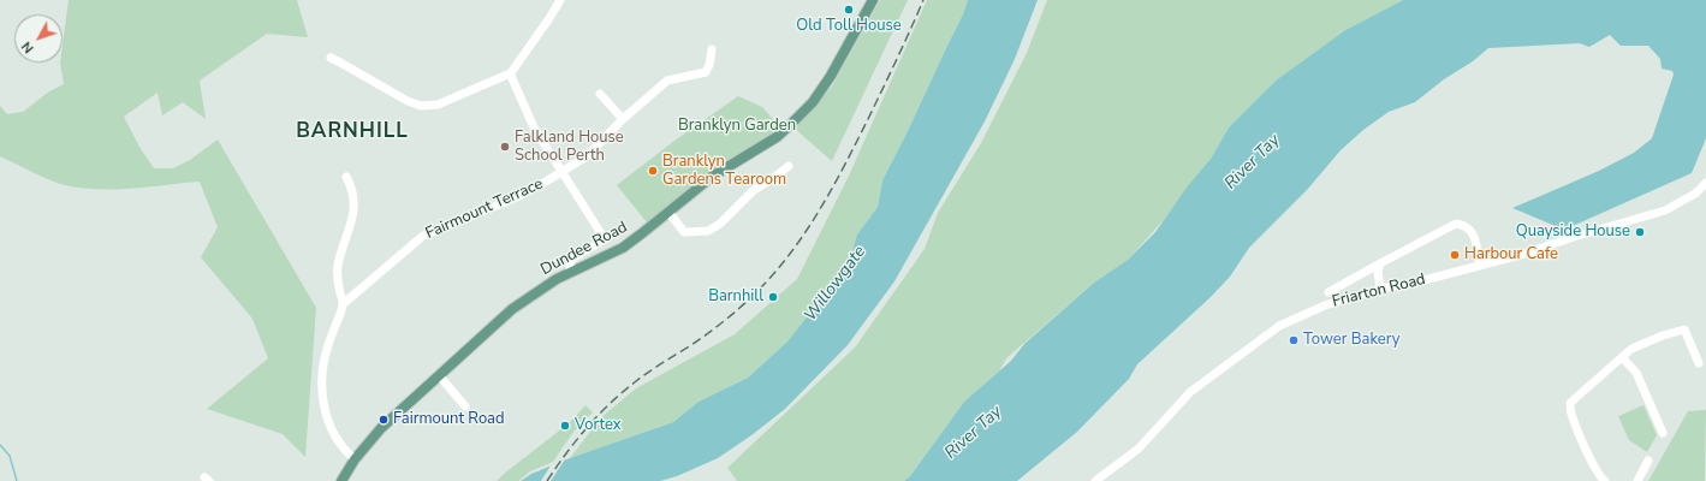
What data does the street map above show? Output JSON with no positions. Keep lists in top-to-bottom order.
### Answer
{
  "streets": {
    "main road": ["Dundee Road"],
    "street": ["Fairmount Terrace", "Friarton Road"]
  },
  "districts": ["BARNHILL"],
  "water": ["River Tay", "Willowgate"],
  "parks": ["Branklyn Garden"],
  "places": [
    "Old Toll House",
    "Falkland House School Perth",
    "Branklyn Gardens Tearoom",
    "Quayside House",
    "Harbour Cafe",
    "Barnhill",
    "Tower Bakery",
    "Fairmount Road",
    "Vortex"
  ],
  "north": "bottom left"
}
